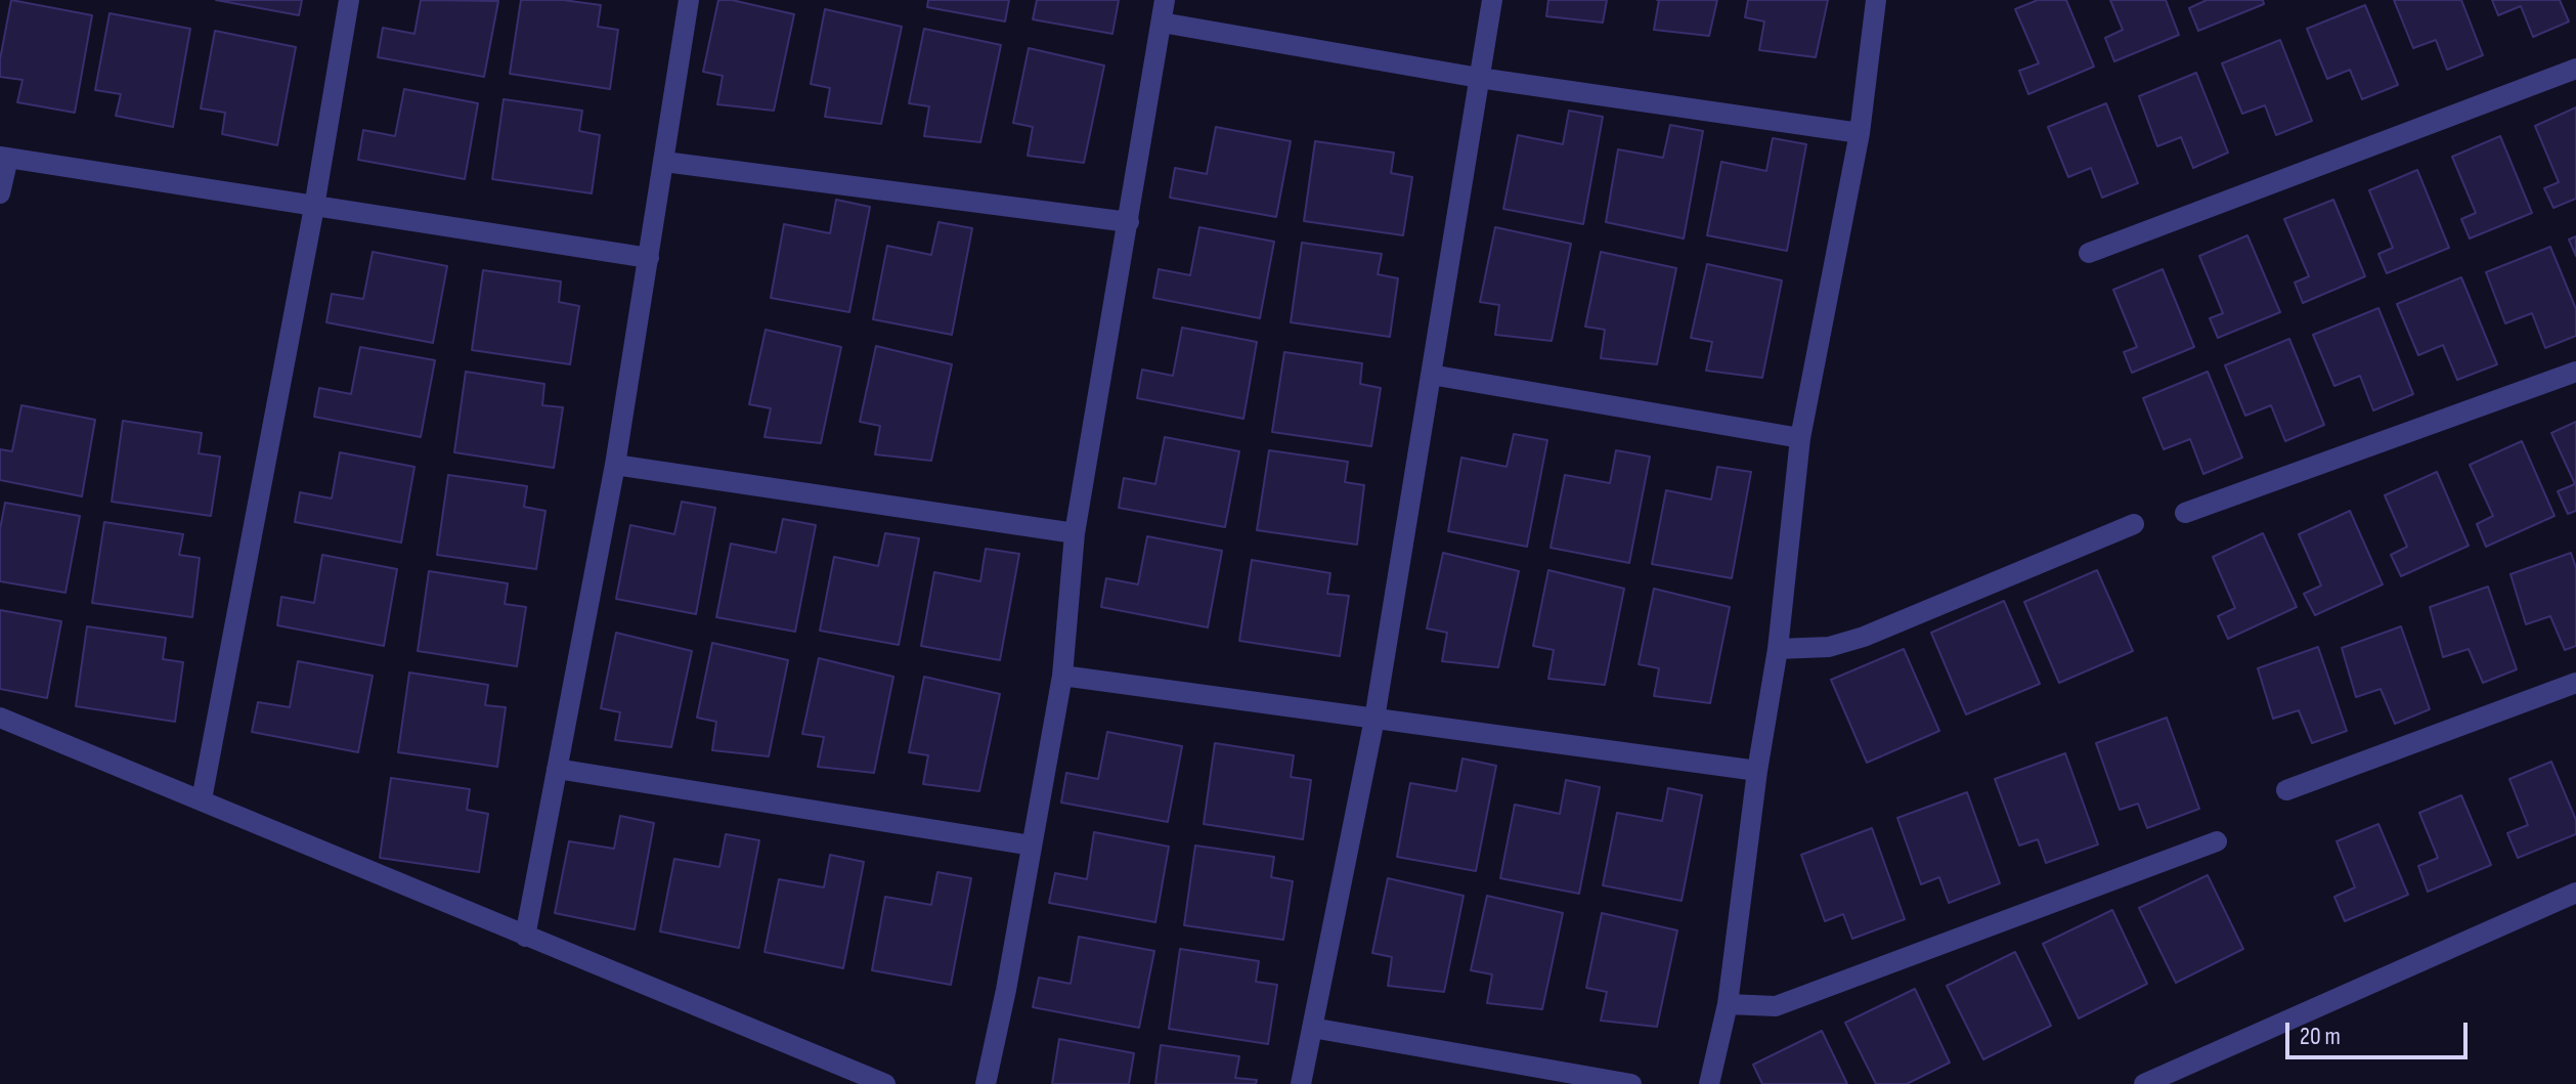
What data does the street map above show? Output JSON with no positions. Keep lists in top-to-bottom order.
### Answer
{
  "scale_bar": "20 m"
}
